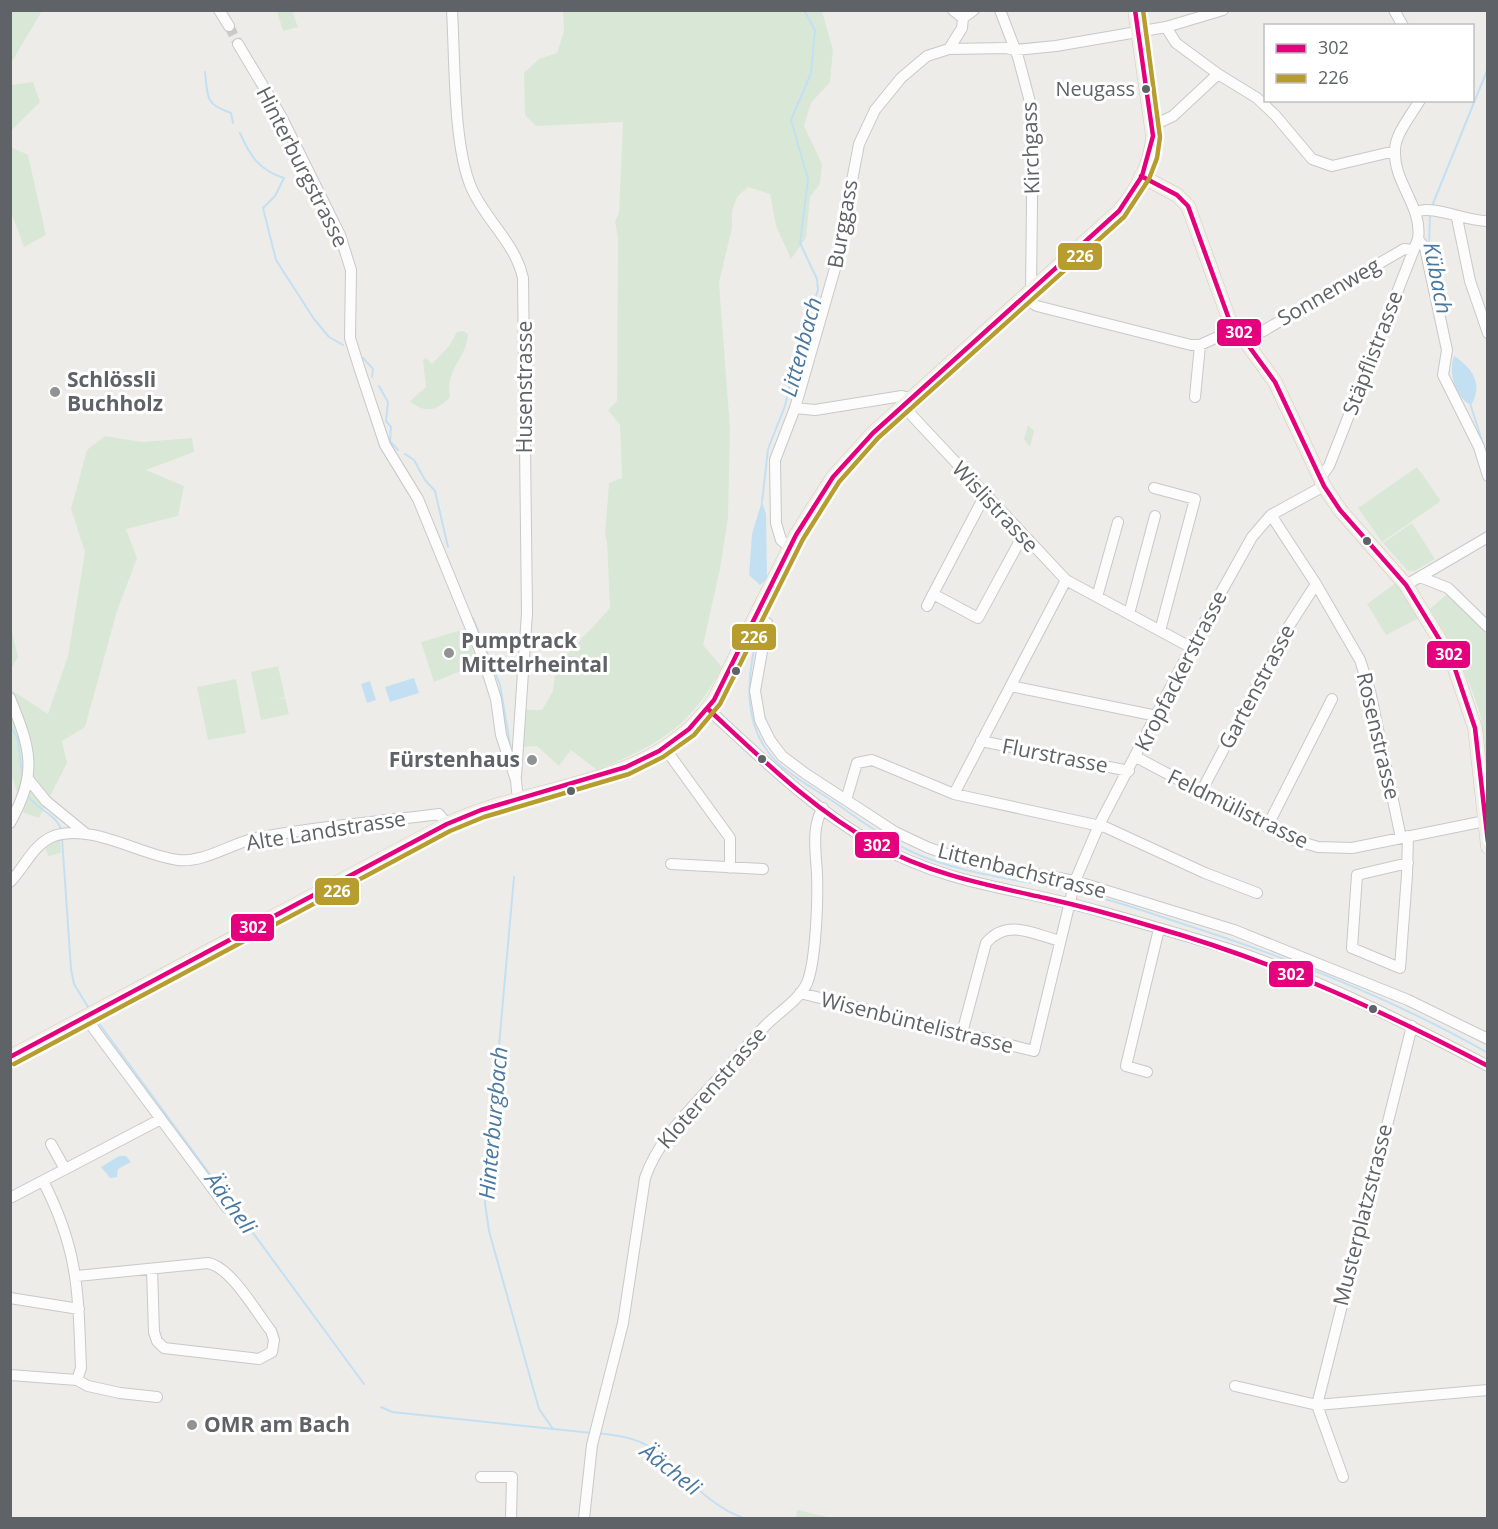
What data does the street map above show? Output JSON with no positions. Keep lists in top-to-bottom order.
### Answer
{
  "streets": {
    "street": [
      "Kirchgass",
      "Hinterburgstrasse",
      "Burggass",
      "Sonnenweg",
      "Stäpflistrasse",
      "Husenstrasse",
      "Wislistrasse",
      "Kropfackerstrasse",
      "Gartenstrasse",
      "Rosenstrasse",
      "Flurstrasse",
      "Feldmülistrasse",
      "Alte Landstrasse",
      "Littenbachstrasse",
      "Wisenbüntelistrasse",
      "Kloterenstrasse",
      "Musterplatzstrasse"
    ]
  },
  "crossings": [
    ["Hinterburgstrasse", "Husenstrasse"],
    ["Sonnenweg", "Stäpflistrasse"],
    ["Stäpflistrasse", "Kropfackerstrasse"],
    ["Wislistrasse", "Kropfackerstrasse"],
    ["Kropfackerstrasse", "Rosenstrasse"],
    ["Kropfackerstrasse", "Flurstrasse"],
    ["Kropfackerstrasse", "Feldmülistrasse"],
    ["Kropfackerstrasse", "Littenbachstrasse"],
    ["Kropfackerstrasse", "Wisenbüntelistrasse"],
    ["Gartenstrasse", "Rosenstrasse"],
    ["Gartenstrasse", "Feldmülistrasse"],
    ["Rosenstrasse", "Feldmülistrasse"],
    ["Wisenbüntelistrasse", "Kloterenstrasse"]
  ],
  "water": [
    "Kübach",
    "Littenbach",
    "Hinterburgbach",
    "Äächeli"
  ],
  "places": [
    "Neugass",
    "Schlössli Buchholz",
    "Pumptrack Mittelrheintal",
    "Fürstenhaus",
    "OMR am Bach"
  ],
  "lines": ["transit line 302", "transit line 226"],
  "legend": ["302", "226"]
}
